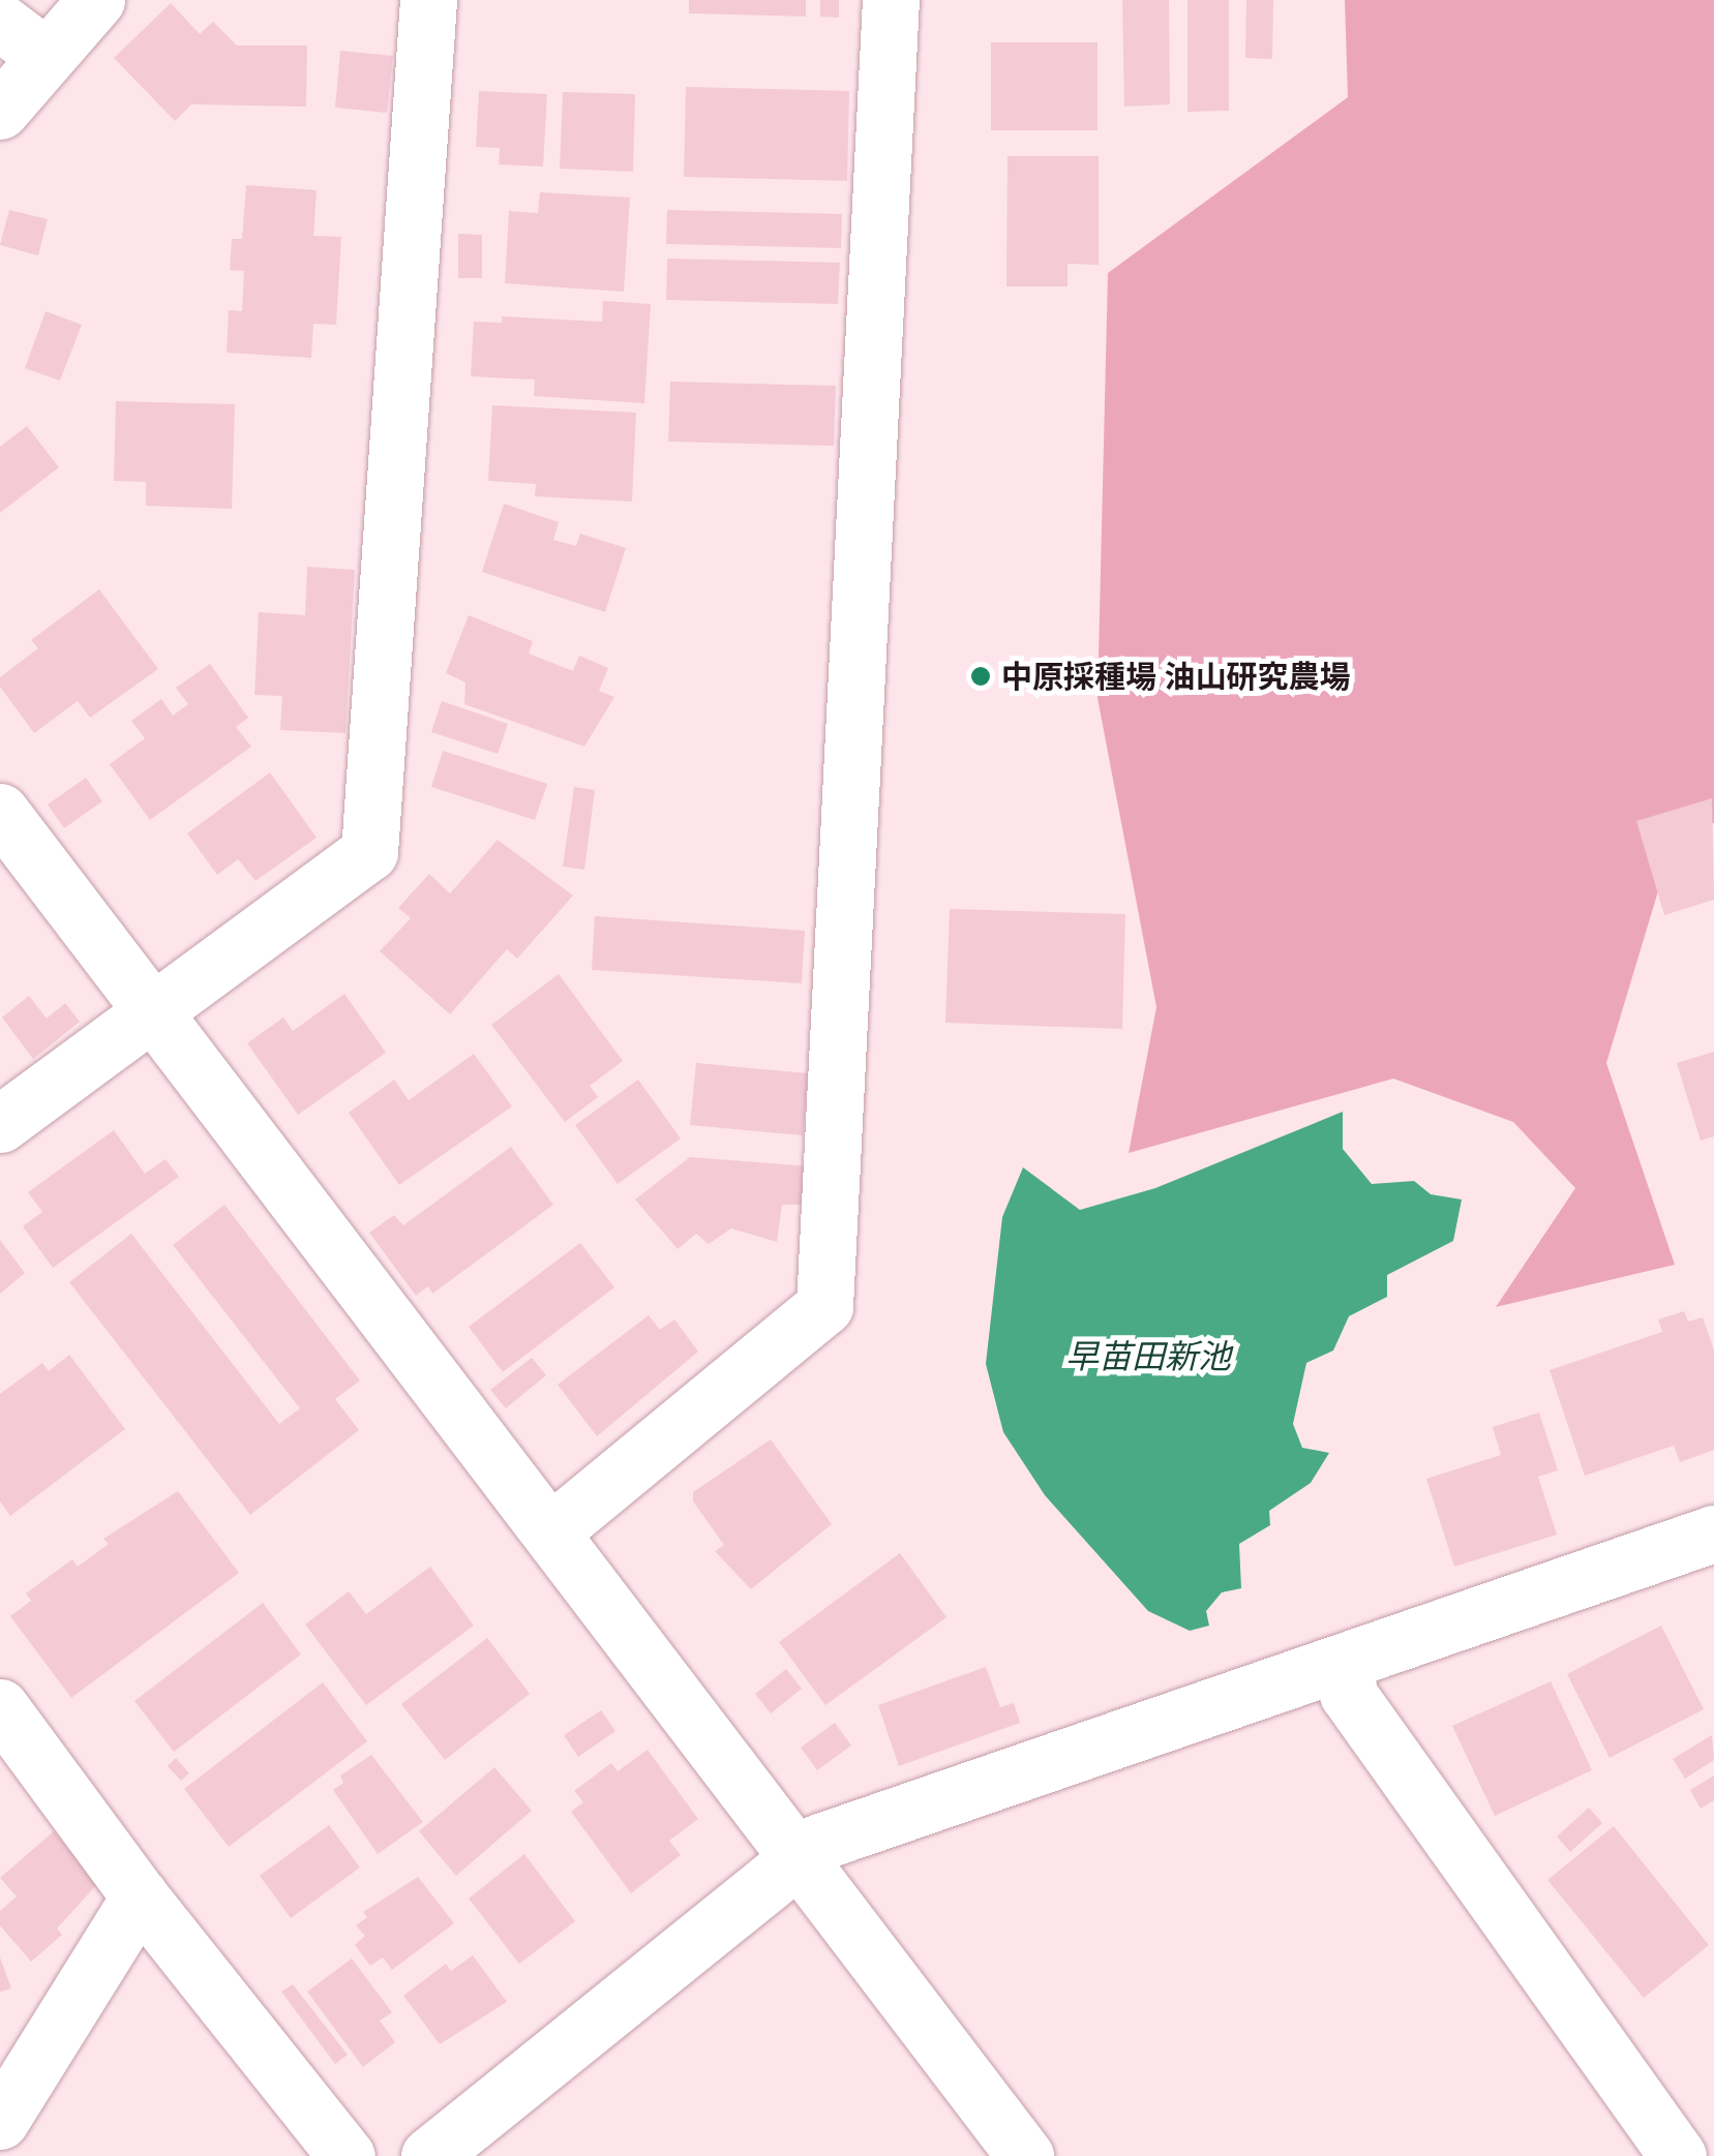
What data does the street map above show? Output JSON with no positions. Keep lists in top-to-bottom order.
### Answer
{
  "water": ["早苗田新池"],
  "places": ["中原採種場 油山研究農場"]
}
